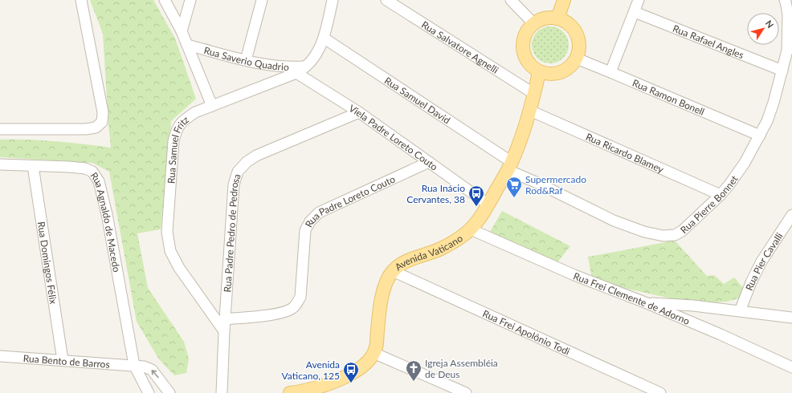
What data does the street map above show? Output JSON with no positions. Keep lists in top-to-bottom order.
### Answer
{
  "streets": {
    "main road": ["Avenida Vaticano"],
    "street": [
      "Rua Rafael Angles",
      "Rua Salvatore Agnelli",
      "Rua Saverio Quadrio",
      "Rua Ramon Bonell",
      "Rua Samuel David",
      "Viela Padre Loreto Couto",
      "Rua Samuel Fritz",
      "Rua Ricardo Blamey",
      "Rua Padre Loreto Couto",
      "Rua Pierre Bonnet",
      "Rua Agnaldo de Macedo",
      "Rua Padre Pedro de Pedrosa",
      "Rua Pier Cavalli",
      "Rua Domingos Félix",
      "Rua Frei Clemente de Adorno",
      "Rua Frei Apolônio Todi",
      "Rua Bento de Barros"
    ]
  },
  "crossings": [
    ["Rua Rafael Angles", "Rua Pierre Bonnet"],
    ["Rua Salvatore Agnelli", "Avenida Vaticano"],
    ["Rua Saverio Quadrio", "Rua Samuel Fritz"],
    ["Rua Ramon Bonell", "Rua Pierre Bonnet"],
    ["Rua Ramon Bonell", "Avenida Vaticano"],
    ["Rua Samuel David", "Rua Samuel Fritz"],
    ["Rua Samuel David", "Rua Pierre Bonnet"],
    ["Rua Samuel David", "Avenida Vaticano"],
    ["Viela Padre Loreto Couto", "Rua Samuel Fritz"],
    ["Viela Padre Loreto Couto", "Rua Padre Loreto Couto"],
    ["Viela Padre Loreto Couto", "Rua Padre Pedro de Pedrosa"],
    ["Viela Padre Loreto Couto", "Avenida Vaticano"],
    ["Rua Samuel Fritz", "Rua Padre Pedro de Pedrosa"],
    ["Rua Ricardo Blamey", "Rua Pierre Bonnet"],
    ["Rua Ricardo Blamey", "Avenida Vaticano"],
    ["Rua Padre Loreto Couto", "Rua Padre Pedro de Pedrosa"],
    ["Rua Pierre Bonnet", "Avenida Vaticano"],
    ["Rua Agnaldo de Macedo", "Rua Domingos Félix"],
    ["Rua Agnaldo de Macedo", "Rua Bento de Barros"],
    ["Avenida Vaticano", "Rua Frei Clemente de Adorno"],
    ["Avenida Vaticano", "Rua Frei Apolônio Todi"],
    ["Rua Domingos Félix", "Rua Bento de Barros"]
  ],
  "places": {
    "supermarket": ["Supermercado Rod&Raf"],
    "bus stop": ["Rua Inácio Cervantes, 38", "Avenida Vaticano, 125"],
    "church": ["Igreja Assembléia de Deus"]
  },
  "north": "top right"
}
